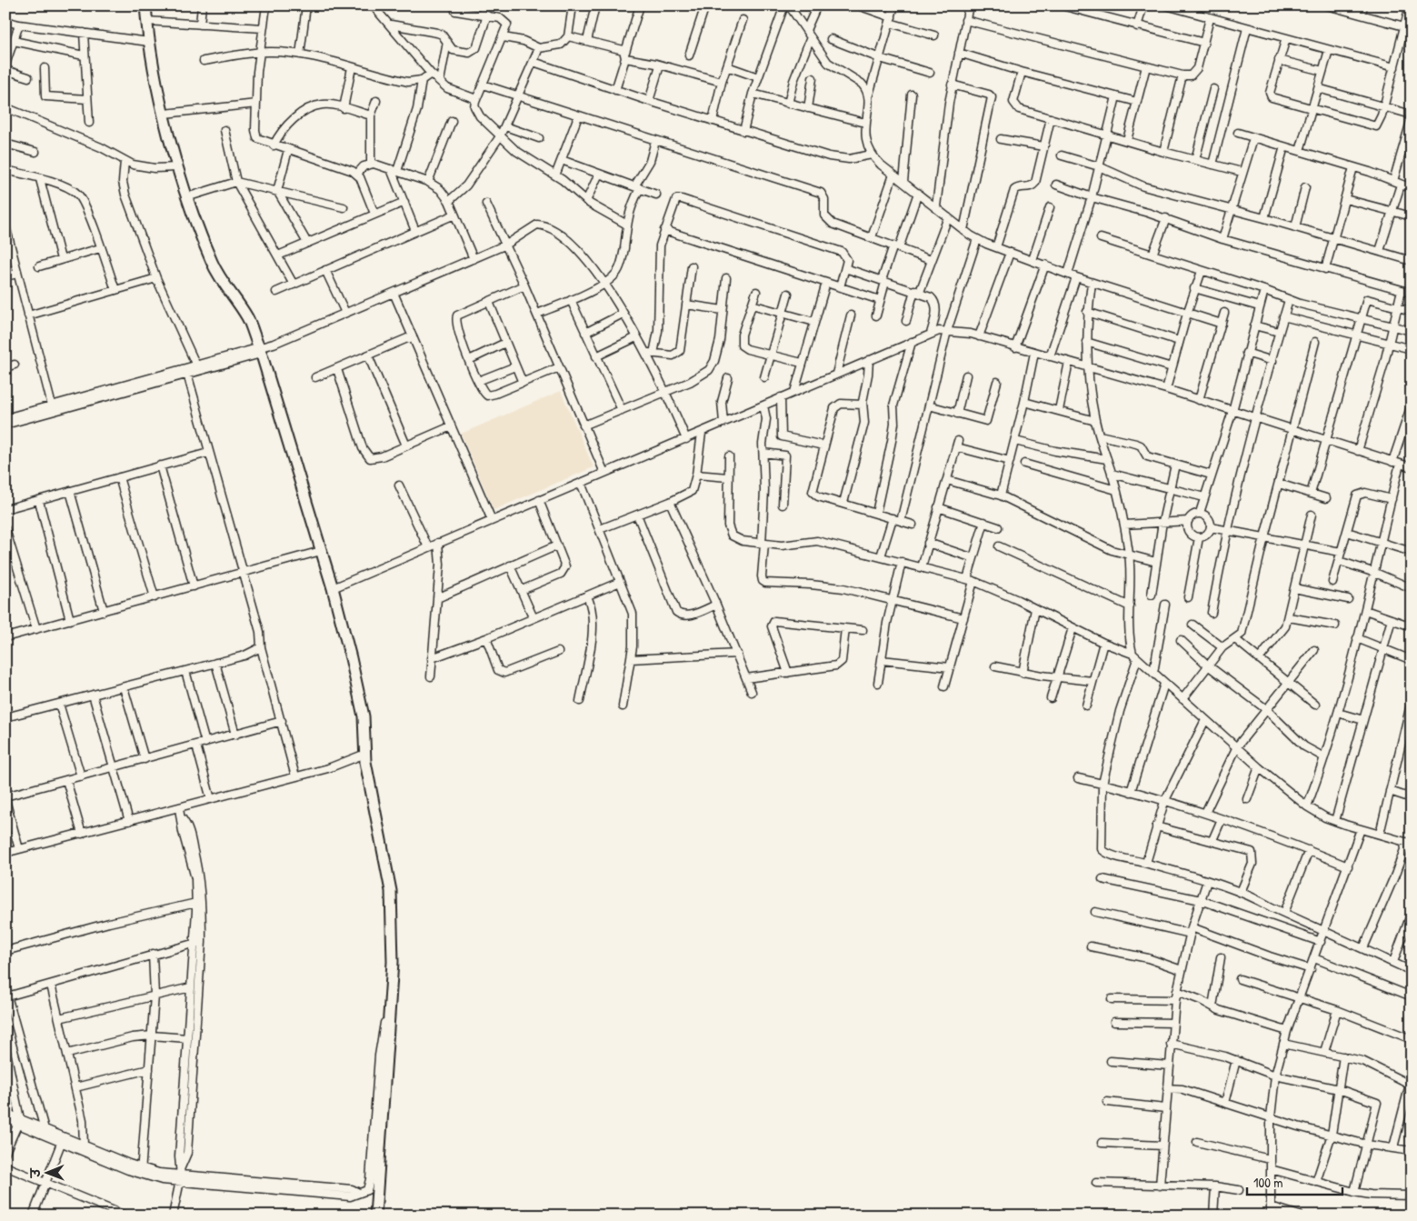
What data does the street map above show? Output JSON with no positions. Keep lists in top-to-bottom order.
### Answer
{
  "scale_bar": "100 m",
  "north": "left"
}
